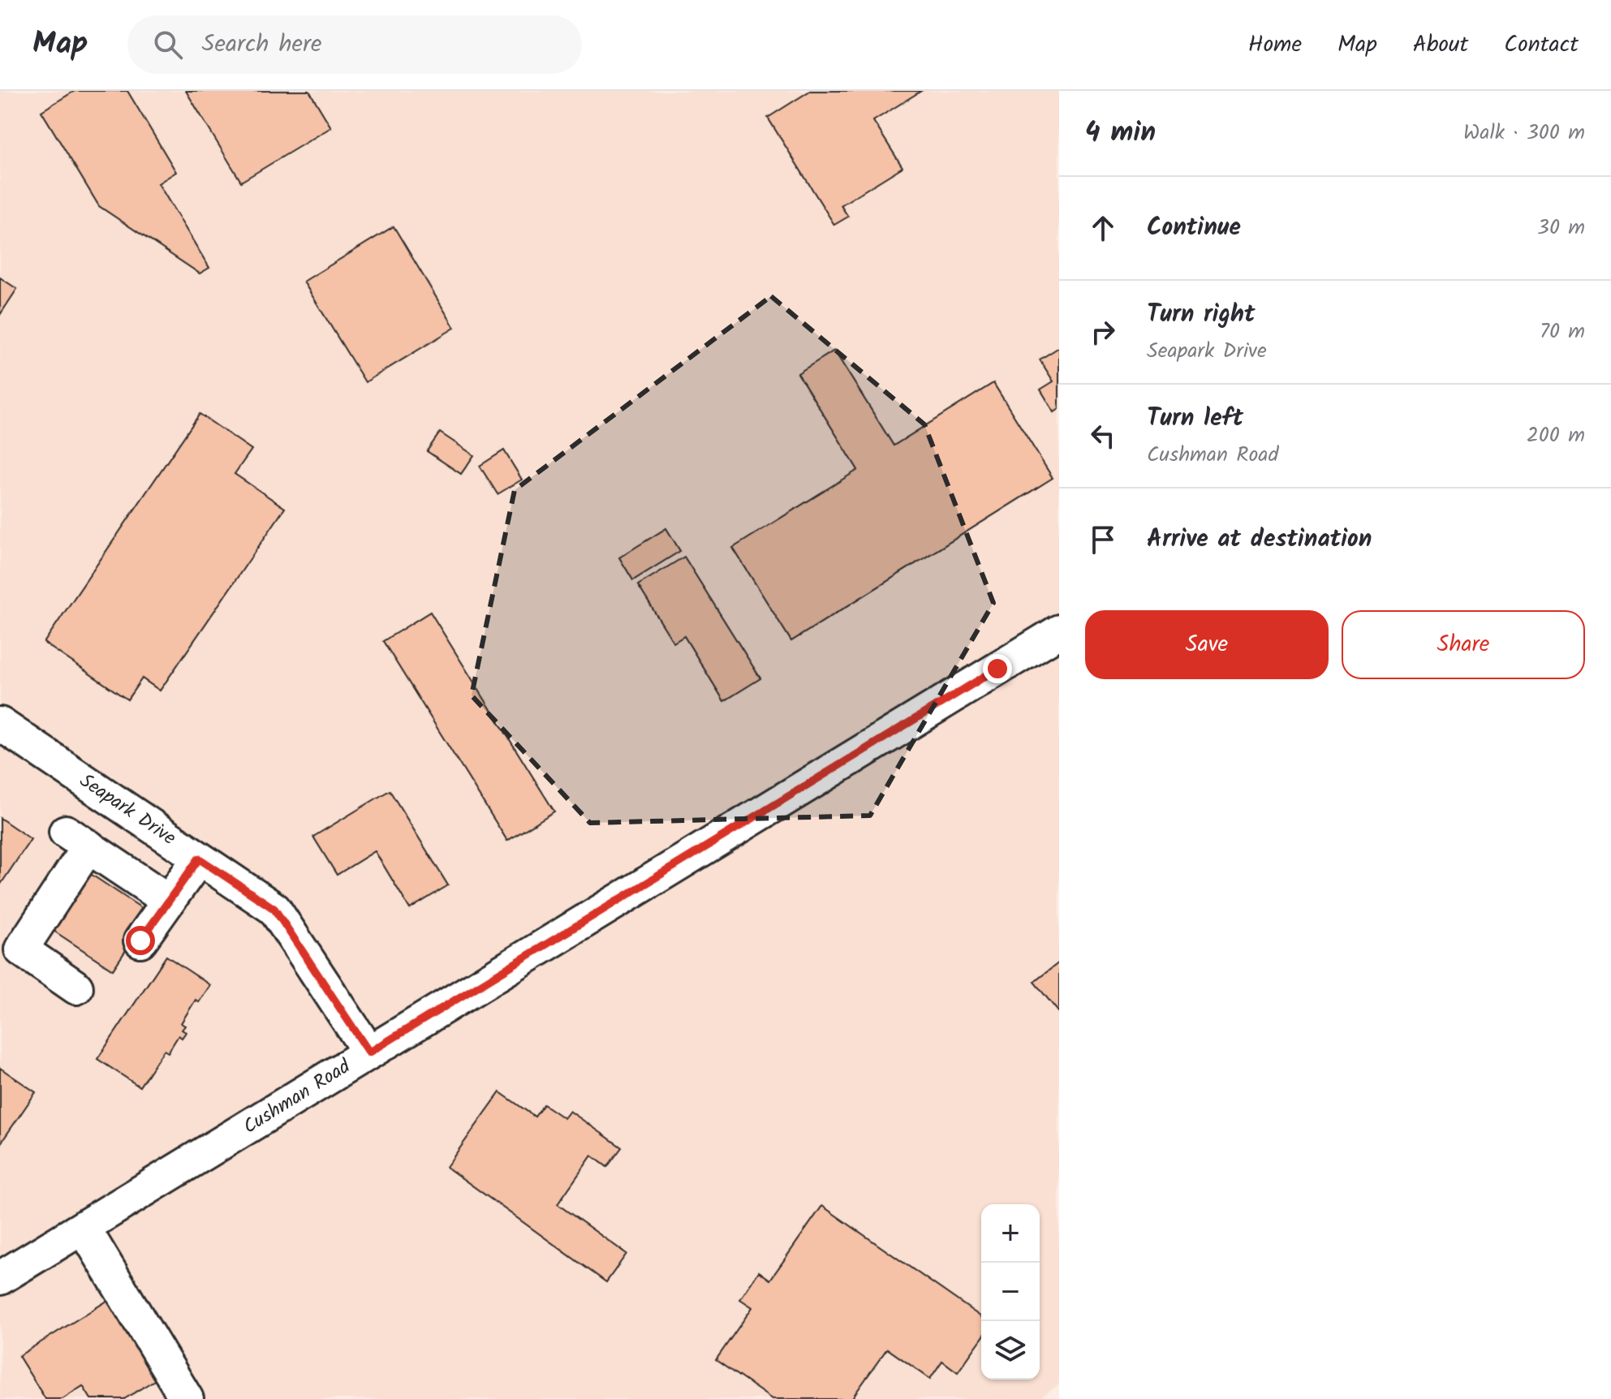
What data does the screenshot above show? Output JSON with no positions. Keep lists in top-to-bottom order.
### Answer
{
  "streets": {
    "street": ["Seapark Drive", "Cushman Road"]
  },
  "crossings": [
    ["Seapark Drive", "Cushman Road"]
  ],
  "page": {
    "header": "Map",
    "search": "Search here",
    "nav": [
      "Home",
      "Map",
      "About",
      "Contact"
    ],
    "heading": ["4 min", "Walk · 300 m"],
    "list": [
      ["Continue", "30 m"],
      ["Turn right", "Seapark Drive", "70 m"],
      ["Turn left", "Cushman Road", "200 m"],
      "Arrive at destination"
    ],
    "buttons": ["Save", "Share"],
    "map_buttons": ["+", "−"]
  }
}
